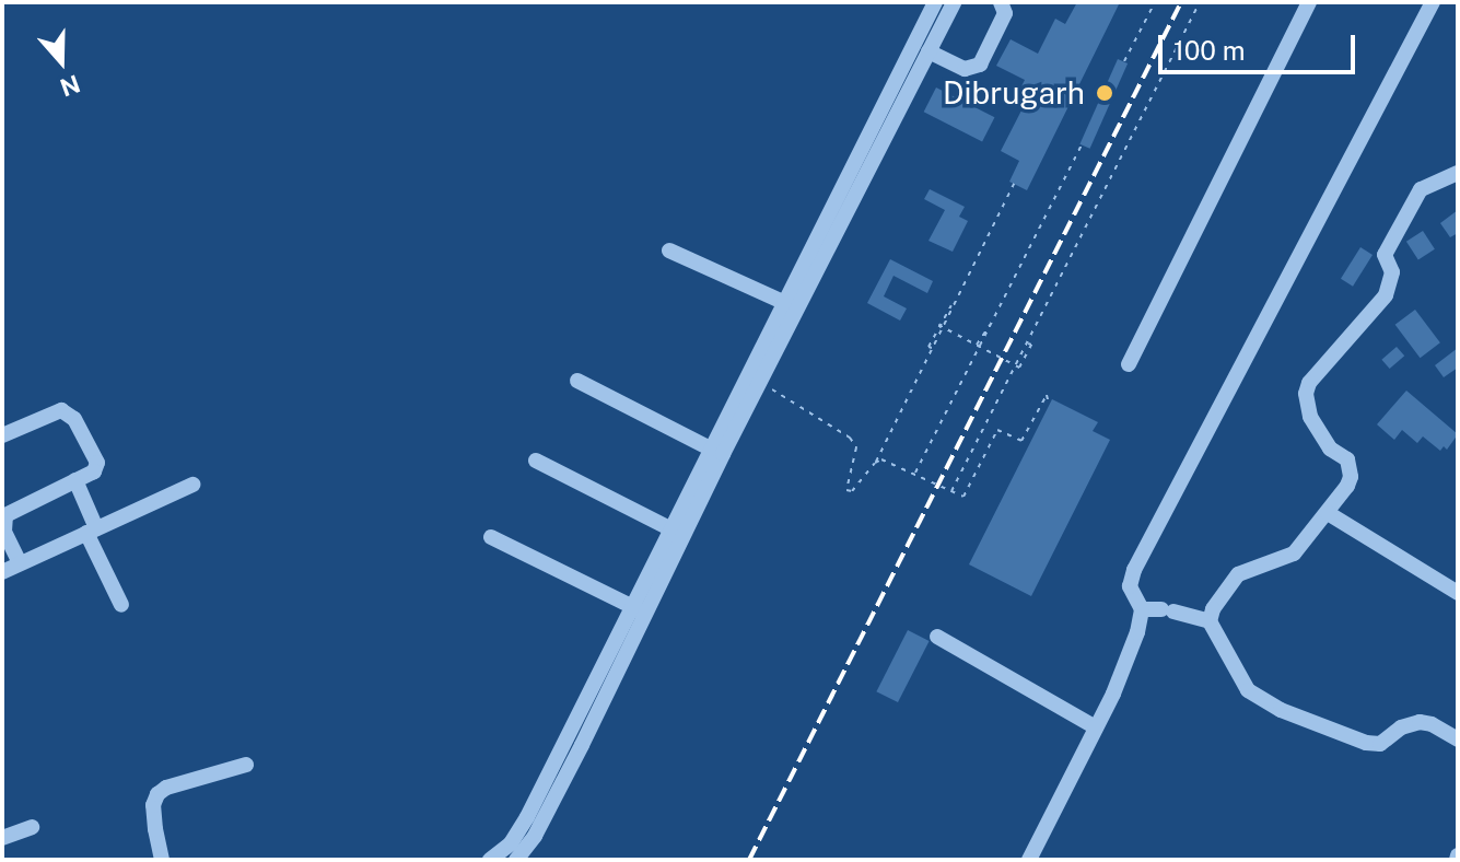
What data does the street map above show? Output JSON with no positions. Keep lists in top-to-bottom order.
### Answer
{
  "places": ["Dibrugarh"],
  "scale_bar": "100 m",
  "north": "bottom"
}
